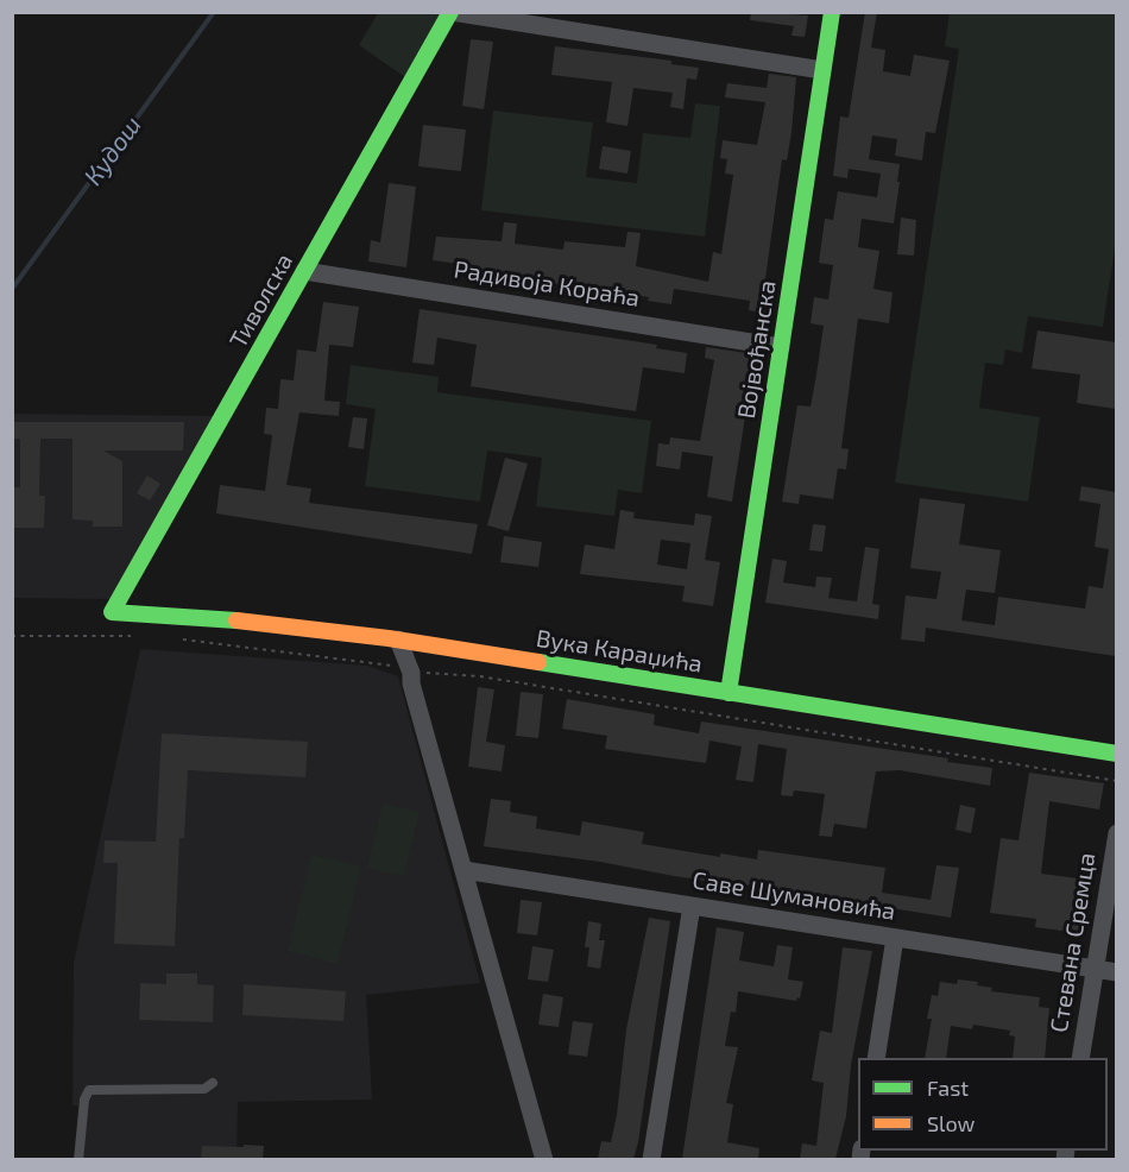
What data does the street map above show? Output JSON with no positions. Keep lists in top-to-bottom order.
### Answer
{
  "streets": {
    "street": [
      "Радивоја Кораћа",
      "Тиволска",
      "Војвођанска",
      "Вука Караџића",
      "Саве Шумановића",
      "Стевана Сремца"
    ]
  },
  "crossings": [
    ["Радивоја Кораћа", "Тиволска"],
    ["Радивоја Кораћа", "Војвођанска"],
    ["Тиволска", "Вука Караџића"],
    ["Војвођанска", "Вука Караџића"],
    ["Саве Шумановића", "Стевана Сремца"]
  ],
  "water": ["Кудош"],
  "legend": ["Fast", "Slow"]
}
